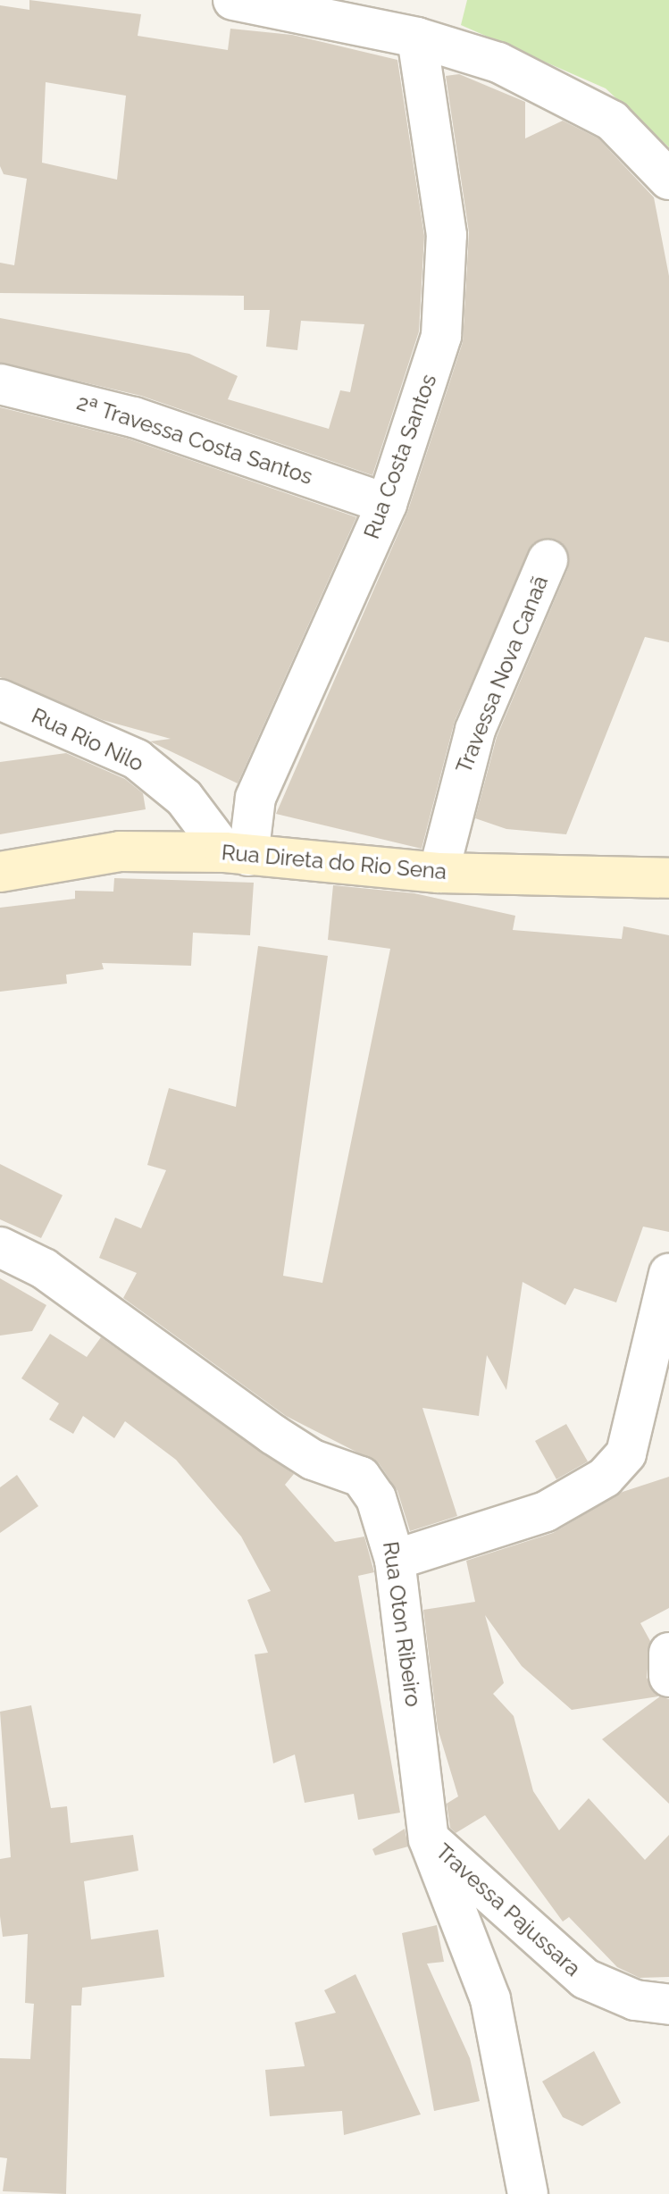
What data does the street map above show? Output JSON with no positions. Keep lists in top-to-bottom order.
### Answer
{
  "streets": {
    "main road": ["Rua Direta do Rio Sena"],
    "street": [
      "2ª Travessa Costa Santos",
      "Rua Costa Santos",
      "Travessa Nova Canaã",
      "Rua Rio Nilo",
      "Rua Oton Ribeiro",
      "Travessa Pajussara"
    ]
  },
  "crossings": [
    ["2ª Travessa Costa Santos", "Rua Costa Santos"],
    ["Rua Costa Santos", "Rua Rio Nilo"],
    ["Rua Costa Santos", "Rua Direta do Rio Sena"],
    ["Travessa Nova Canaã", "Rua Direta do Rio Sena"],
    ["Rua Rio Nilo", "Rua Direta do Rio Sena"],
    ["Rua Oton Ribeiro", "Travessa Pajussara"]
  ]
}
